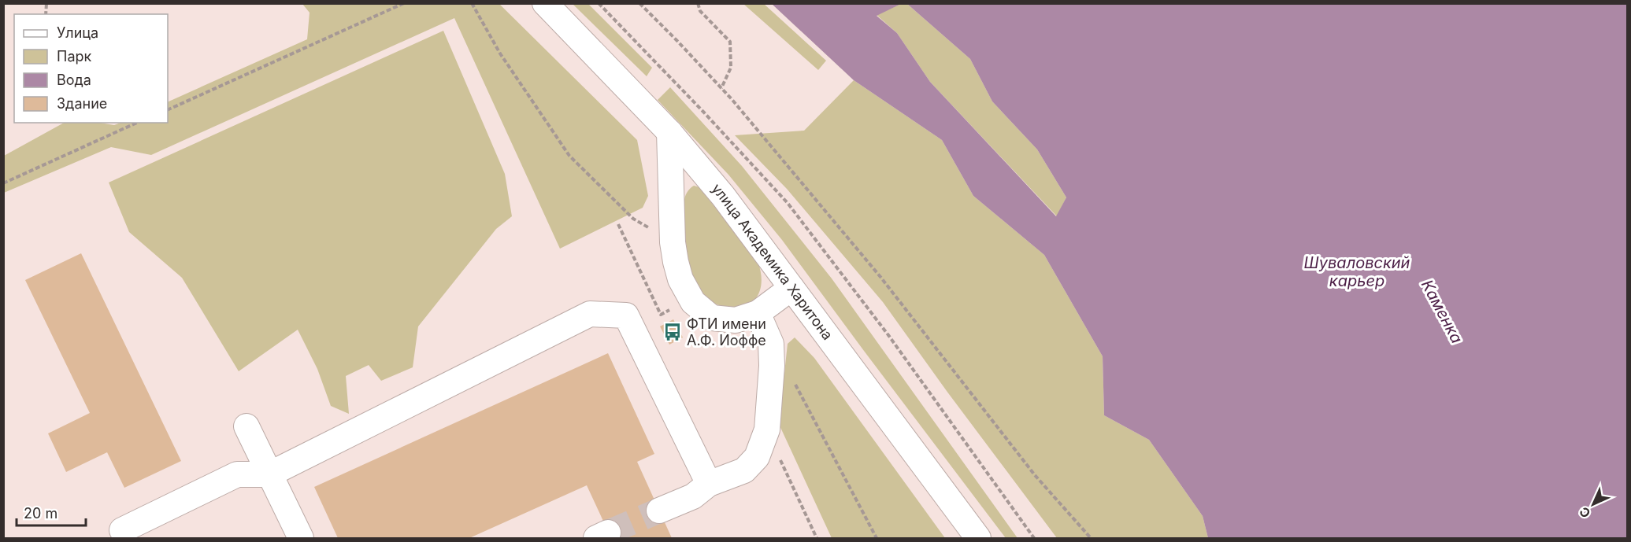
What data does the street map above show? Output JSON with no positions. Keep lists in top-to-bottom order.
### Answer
{
  "streets": {
    "street": ["улица Академика Харитона"]
  },
  "water": ["Шуваловский карьер", "Каменка"],
  "places": {
    "bus stop": ["ФТИ имени А.Ф. Иоффе"]
  },
  "legend": [
    "Улица",
    "Парк",
    "Вода",
    "Здание"
  ],
  "scale_bar": "20 m",
  "north": "bottom left"
}
